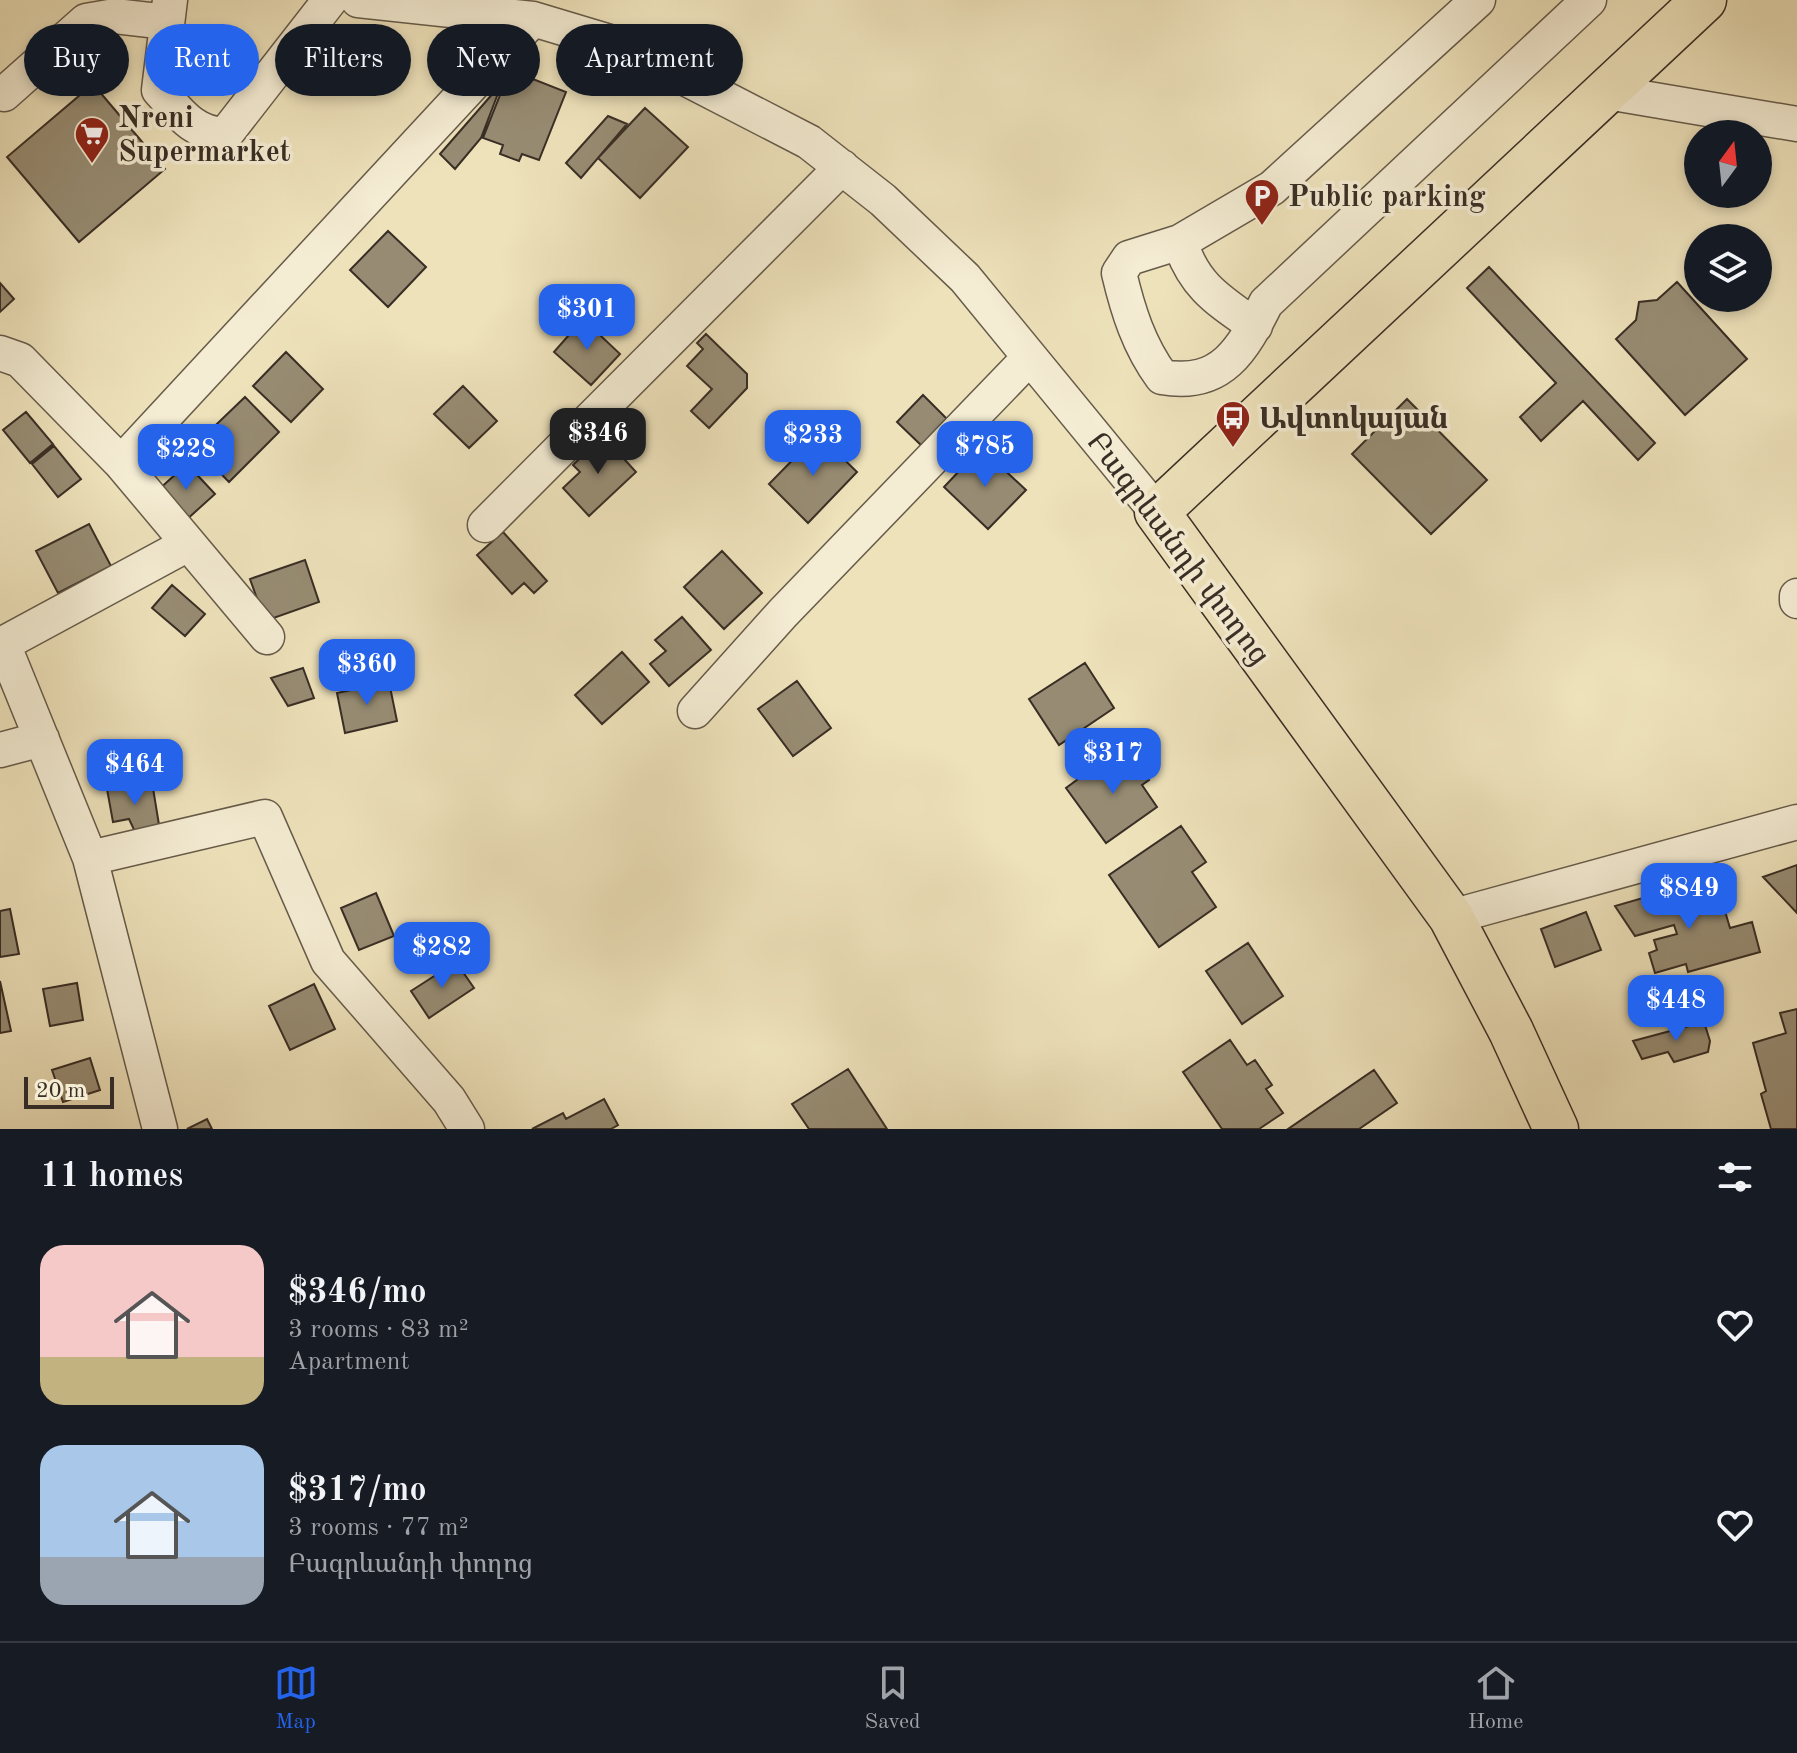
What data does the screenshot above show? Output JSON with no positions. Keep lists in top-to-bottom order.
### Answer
{
  "streets": {
    "main road": ["Բագրևանդի փողոց"]
  },
  "places": {
    "supermarket": ["Nreni Supermarket"],
    "parking": ["Public parking"],
    "bus stop": ["Ավտոկայան"]
  },
  "scale_bar": "20 m",
  "north": "top",
  "page": {
    "chip": [
      "Buy",
      "Rent",
      "Filters",
      "New",
      "Apartment"
    ],
    "price": [
      "$301",
      "$346",
      "$233",
      "$785",
      "$228",
      "$360",
      "$317",
      "$464",
      "$849",
      "$282",
      "$448"
    ],
    "scale": "20 m",
    "heading": "11 homes",
    "list": [
      {
        "name": "$346/mo",
        "note": "3 rooms · 83 m² · Apartment"
      },
      {
        "name": "$317/mo",
        "note": "3 rooms · 77 m² · Բագրևանդի փողոց"
      }
    ],
    "tabs": ["Map", "Saved", "Home"]
  }
}
